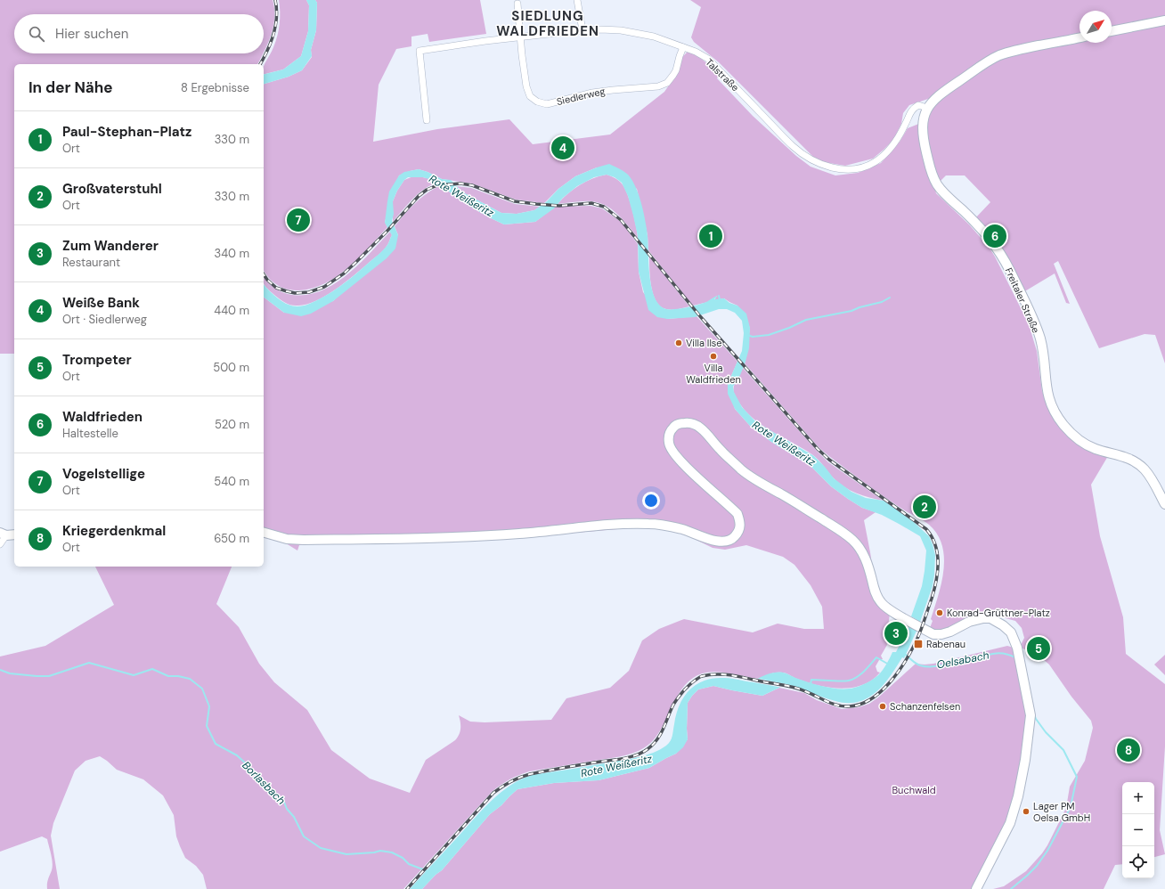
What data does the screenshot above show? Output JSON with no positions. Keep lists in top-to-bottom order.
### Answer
{
  "streets": {
    "street": ["Talstraße", "Siedlerweg", "Freitaler Straße"]
  },
  "crossings": [
    ["Talstraße", "Siedlerweg"],
    ["Talstraße", "Freitaler Straße"]
  ],
  "districts": ["SIEDLUNG WALDFRIEDEN"],
  "water": ["Rote Weißeritz", "Oelsabach", "Borlasbach"],
  "parks": ["Buchwald"],
  "places": {
    "other": [
      "Villa Ilse",
      "Villa Waldfrieden",
      "Konrad-Grüttner-Platz",
      "Schanzenfelsen",
      "Lager PM Oelsa GmbH"
    ],
    "transit": ["Rabenau"]
  },
  "north": "top right",
  "page": {
    "search": "Hier suchen",
    "heading": ["In der Nähe", "8 Ergebnisse"],
    "list": [
      {
        "mark": "1",
        "name": "Paul-Stephan-Platz",
        "note": "Ort",
        "value": "330 m"
      },
      {
        "mark": "2",
        "name": "Großvaterstuhl",
        "note": "Ort",
        "value": "330 m"
      },
      {
        "mark": "3",
        "name": "Zum Wanderer",
        "note": "Restaurant",
        "value": "340 m"
      },
      {
        "mark": "4",
        "name": "Weiße Bank",
        "note": "Ort · Siedlerweg",
        "value": "440 m"
      },
      {
        "mark": "5",
        "name": "Trompeter",
        "note": "Ort",
        "value": "500 m"
      },
      {
        "mark": "6",
        "name": "Waldfrieden",
        "note": "Haltestelle",
        "value": "520 m"
      },
      {
        "mark": "7",
        "name": "Vogelstellige",
        "note": "Ort",
        "value": "540 m"
      },
      {
        "mark": "8",
        "name": "Kriegerdenkmal",
        "note": "Ort",
        "value": "650 m"
      }
    ],
    "pins": [
      "4",
      "7",
      "1",
      "6",
      "2",
      "3",
      "5",
      "8"
    ],
    "map_buttons": ["+", "−"]
  }
}
